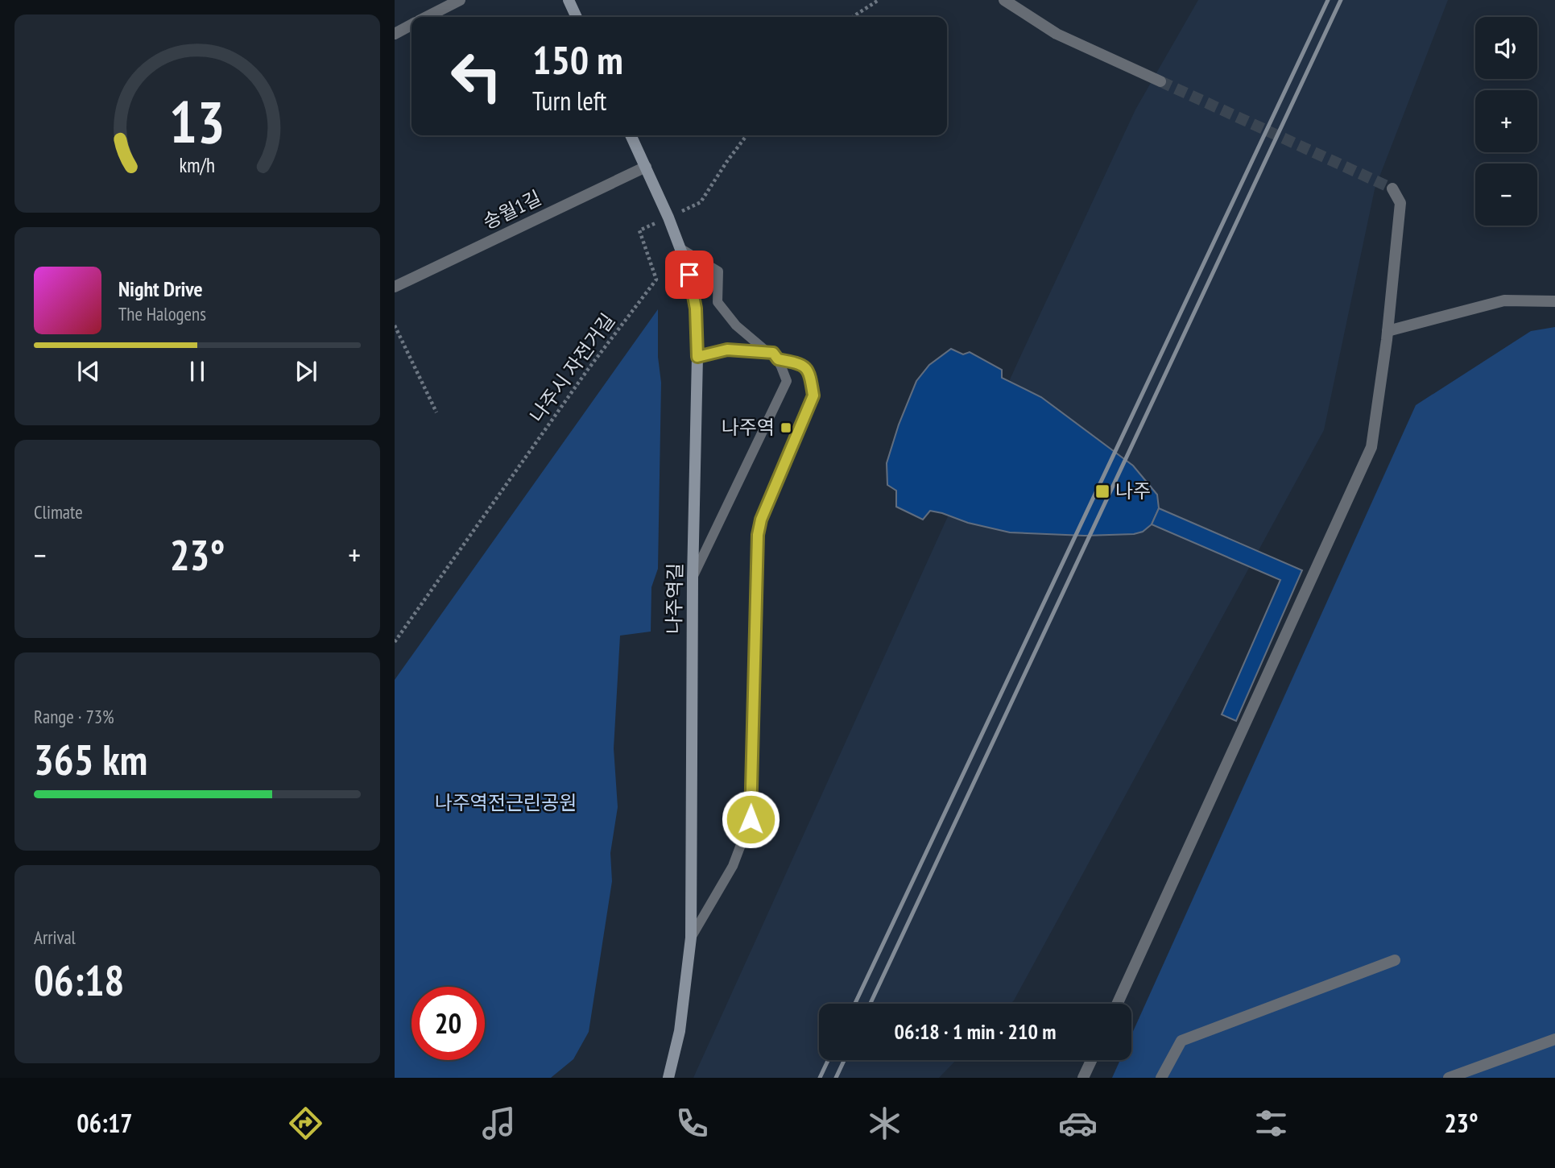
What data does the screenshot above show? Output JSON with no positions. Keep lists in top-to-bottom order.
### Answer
{
  "streets": {
    "street": ["송월1길", "나주역길"],
    "path": ["나주시 자전거길"]
  },
  "crossings": [
    ["송월1길", "나주역길"],
    ["나주시 자전거길", "나주역길"]
  ],
  "parks": ["나주역전근린공원"],
  "places": {
    "transit": ["나주역", "나주"]
  },
  "page": {
    "map_buttons": ["+", "−"],
    "turn": ["150 m", "Turn left"],
    "song": ["Night Drive", "The Halogens"],
    "tile": [
      "Climate",
      ["Range · 73%", "365 km"],
      ["Arrival", "06:18"]
    ],
    "heat": ["−", "23°", "+"],
    "limit": "20",
    "trip": "06:18 · 1 min · 210 m",
    "tabs": ["06:17", "23°"],
    "gauge": ["13", "km/h"]
  }
}
